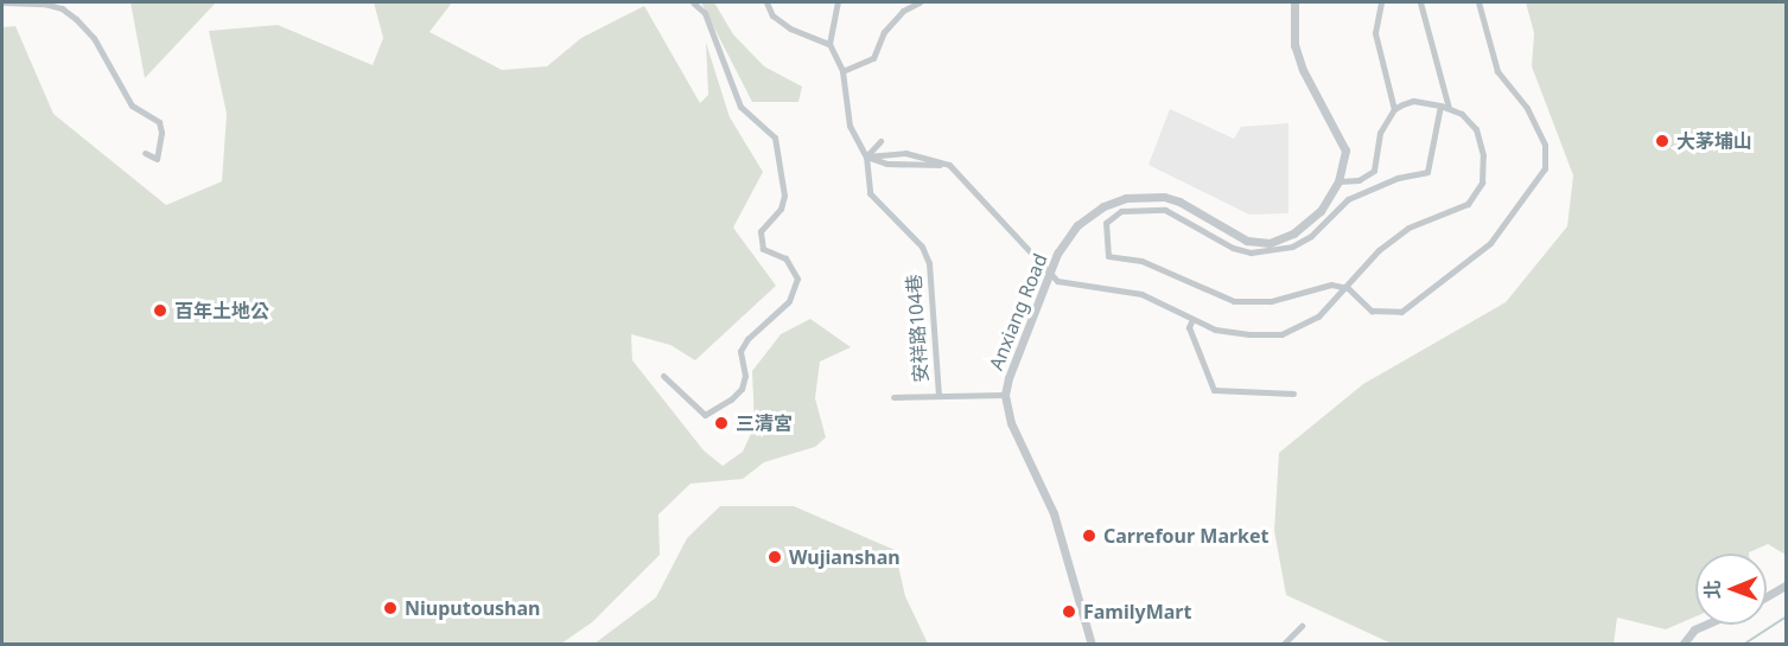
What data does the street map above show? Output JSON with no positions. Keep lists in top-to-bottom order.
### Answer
{
  "streets": {
    "street": ["Anxiang Road", "安祥路104巷"]
  },
  "crossings": [
    ["Anxiang Road", "安祥路104巷"]
  ],
  "places": [
    "大茅埔山",
    "百年土地公",
    "三清宮",
    "Carrefour Market",
    "Wujianshan",
    "Niuputoushan",
    "FamilyMart"
  ],
  "north": "left"
}
